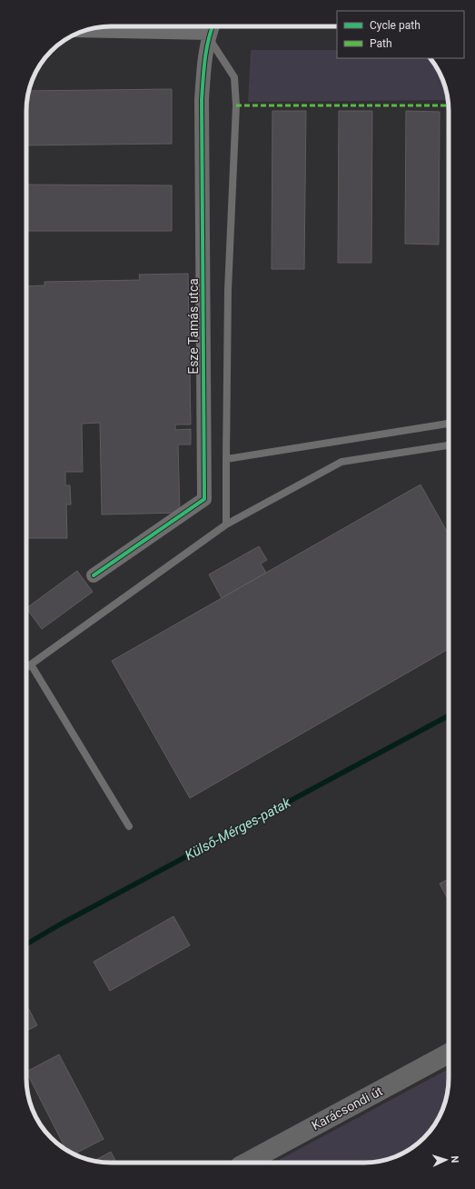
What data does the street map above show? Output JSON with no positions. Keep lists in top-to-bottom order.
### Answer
{
  "streets": {
    "main road": ["Karácsondi út"],
    "street": ["Esze Tamás utca"]
  },
  "water": ["Külső-Mérges-patak"],
  "legend": ["Cycle path", "Path"],
  "north": "right"
}
